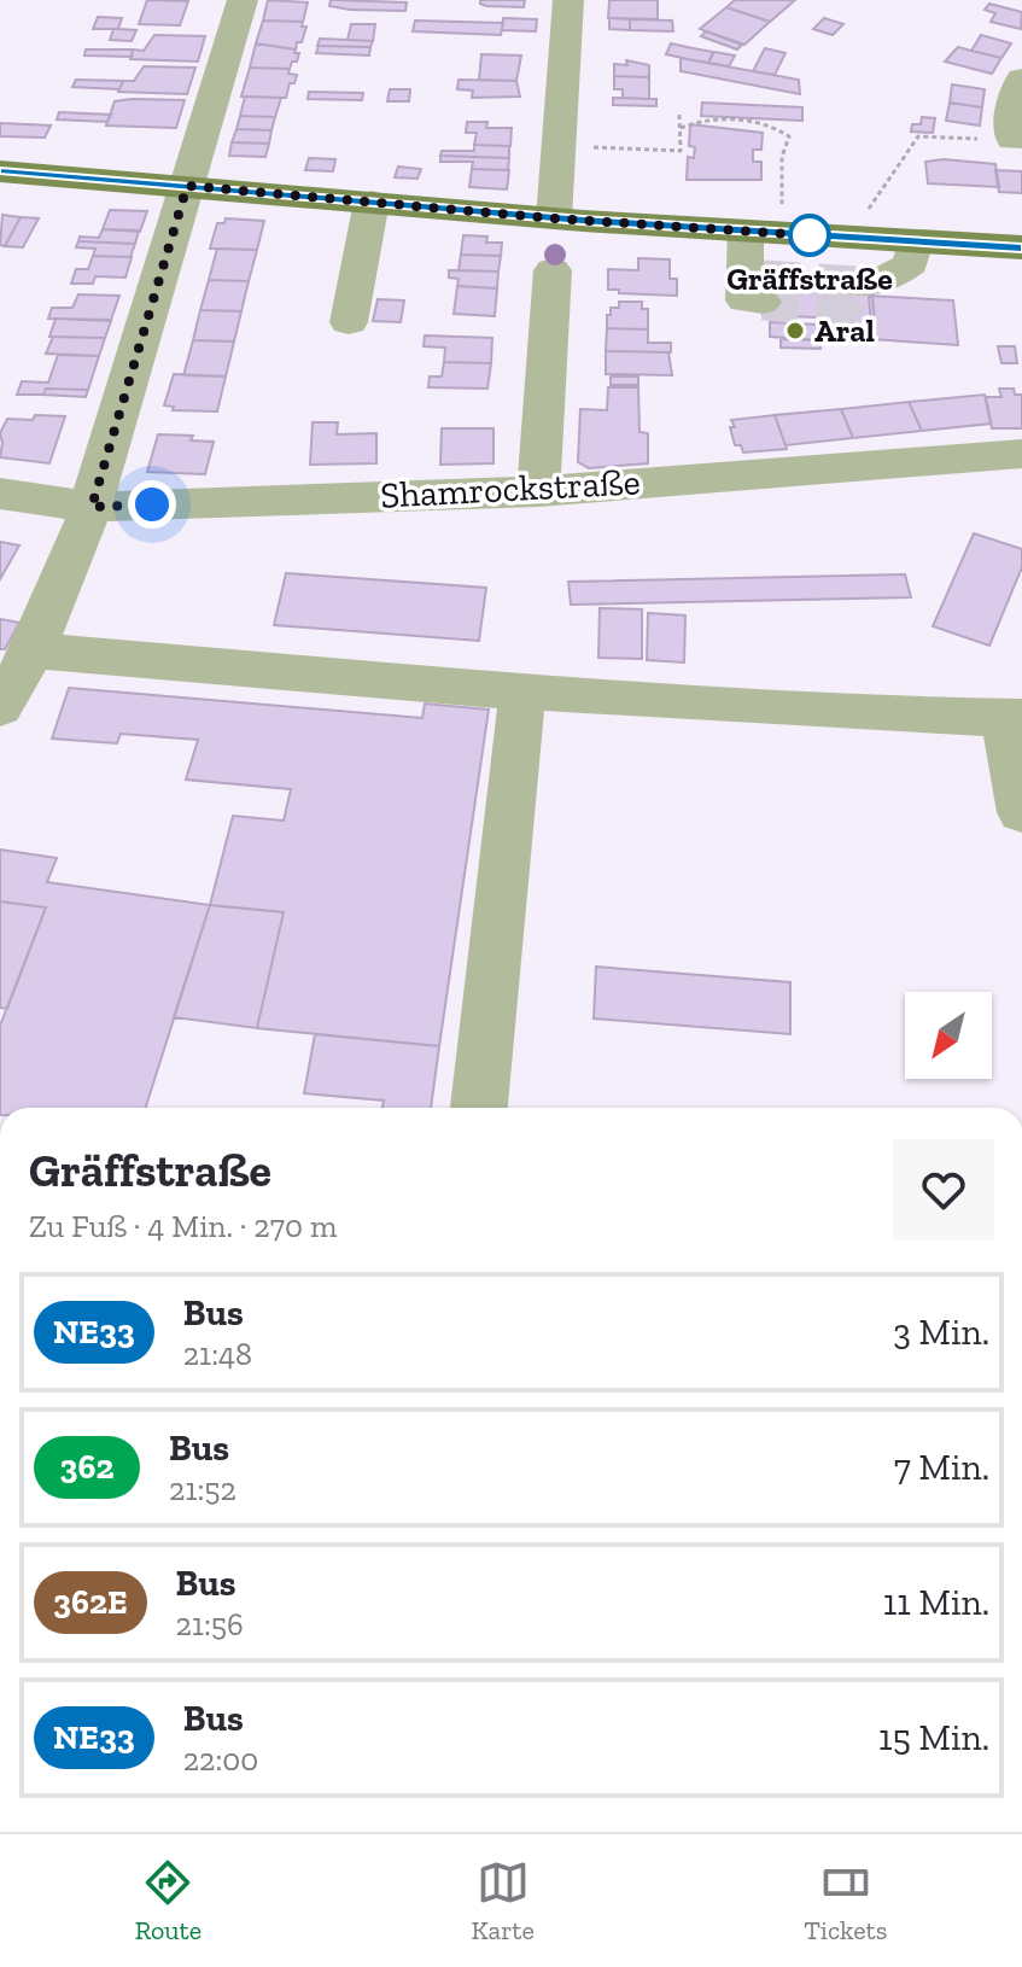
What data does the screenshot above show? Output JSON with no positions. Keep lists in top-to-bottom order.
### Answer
{
  "streets": {
    "street": ["Shamrockstraße"]
  },
  "places": ["Gräffstraße", "Aral"],
  "lines": ["bus line NE33"],
  "north": "bottom left",
  "page": {
    "heading": ["Gräffstraße", "Zu Fuß · 4 Min. · 270 m"],
    "list": [
      {
        "mark": "NE33",
        "name": "Bus",
        "note": "21:48",
        "value": "3 Min."
      },
      {
        "mark": "362",
        "name": "Bus",
        "note": "21:52",
        "value": "7 Min."
      },
      {
        "mark": "362E",
        "name": "Bus",
        "note": "21:56",
        "value": "11 Min."
      },
      {
        "mark": "NE33",
        "name": "Bus",
        "note": "22:00",
        "value": "15 Min."
      }
    ],
    "tabs": ["Route", "Karte", "Tickets"]
  }
}
